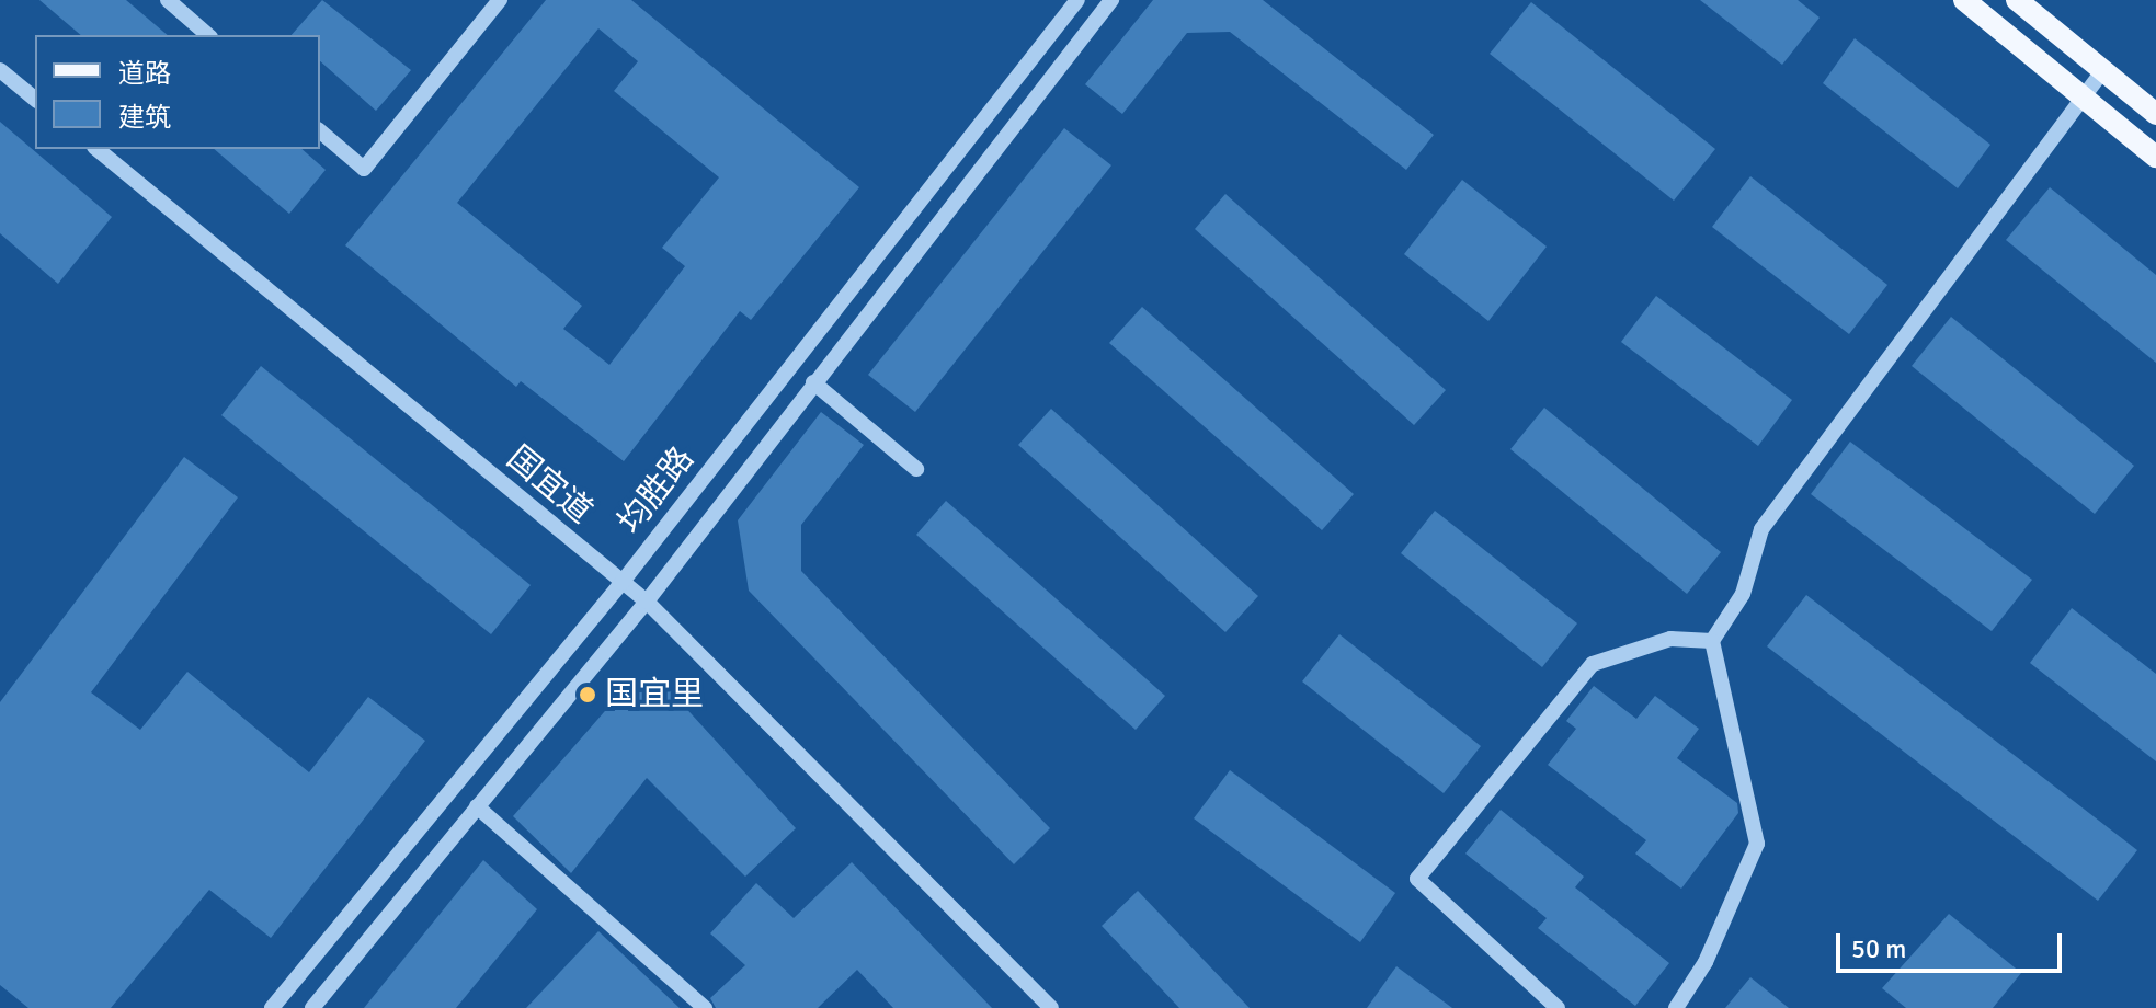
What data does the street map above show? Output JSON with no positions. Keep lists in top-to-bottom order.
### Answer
{
  "streets": {
    "street": ["国宜道", "均胜路"]
  },
  "crossings": [
    ["国宜道", "均胜路"]
  ],
  "places": ["国宜里"],
  "legend": ["道路", "建筑"],
  "scale_bar": "50 m"
}
